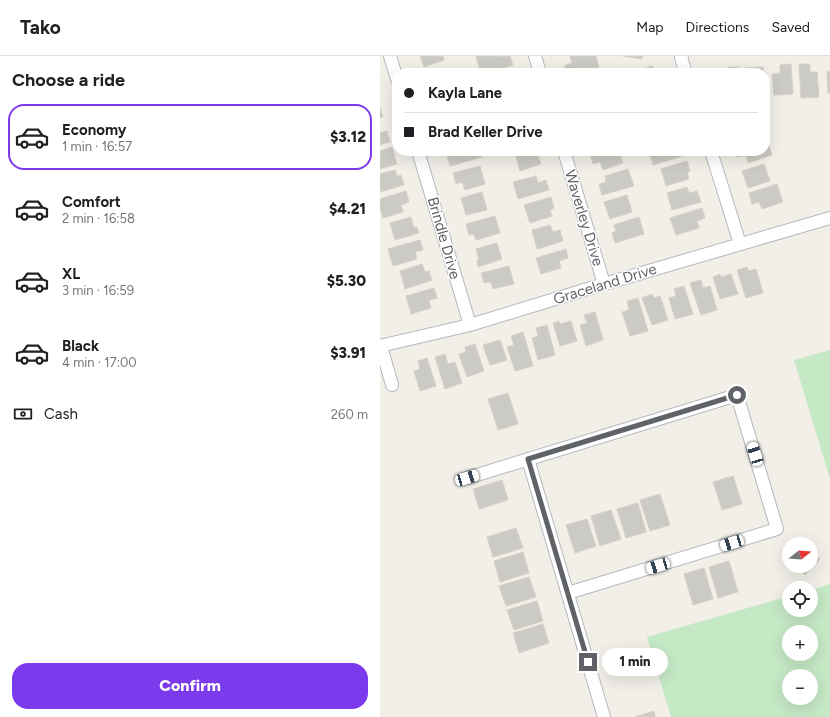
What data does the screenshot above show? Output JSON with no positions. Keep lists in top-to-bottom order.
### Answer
{
  "streets": {
    "street": ["Waverley Drive", "Brindle Drive", "Graceland Drive"]
  },
  "crossings": [
    ["Waverley Drive", "Graceland Drive"],
    ["Brindle Drive", "Graceland Drive"]
  ],
  "north": "right",
  "page": {
    "header": "Tako",
    "nav": ["Map", "Directions", "Saved"],
    "heading": "Choose a ride",
    "banner": ["Kayla Lane", "Brad Keller Drive"],
    "list": [
      {
        "name": "Economy",
        "note": "1 min · 16:57",
        "value": "$3.12"
      },
      {
        "name": "Comfort",
        "note": "2 min · 16:58",
        "value": "$4.21"
      },
      {
        "name": "XL",
        "note": "3 min · 16:59",
        "value": "$5.30"
      },
      {
        "name": "Black",
        "note": "4 min · 17:00",
        "value": "$3.91"
      }
    ],
    "pay": ["Cash", "260 m"],
    "map_buttons": ["+", "−"],
    "bubble": "1 min",
    "buttons": "Confirm"
  }
}
